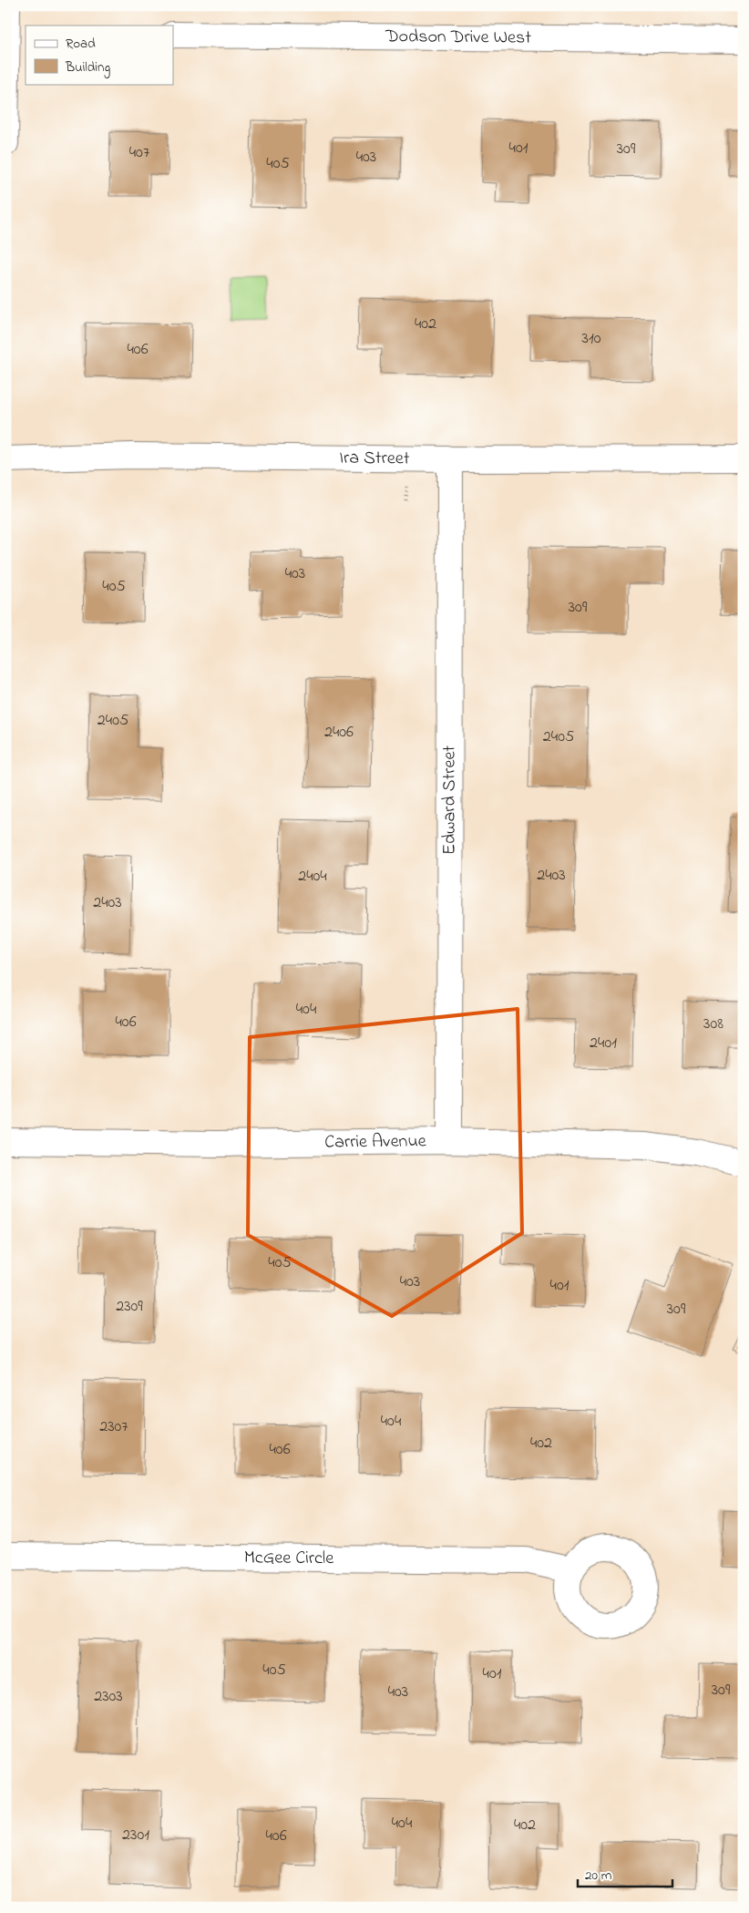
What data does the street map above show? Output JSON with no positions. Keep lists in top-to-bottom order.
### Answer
{
  "streets": {
    "street": [
      "Dodson Drive West",
      "Ira Street",
      "Edward Street",
      "Carrie Avenue",
      "McGee Circle"
    ]
  },
  "crossings": [
    ["Ira Street", "Edward Street"],
    ["Edward Street", "Carrie Avenue"]
  ],
  "house_numbers": [
    "401",
    "309",
    "407",
    "403",
    "405",
    "402",
    "310",
    "406",
    "403",
    "405",
    "309",
    "2405",
    "2406",
    "2405",
    "2403",
    "2404",
    "2403",
    "404",
    "406",
    "308",
    "2401",
    "405",
    "403",
    "401",
    "2309",
    "309",
    "404",
    "2307",
    "402",
    "406",
    "405",
    "401",
    "309",
    "403",
    "2303",
    "404",
    "402",
    "2301",
    "406"
  ],
  "legend": ["Road", "Building"],
  "scale_bar": "20 m"
}
